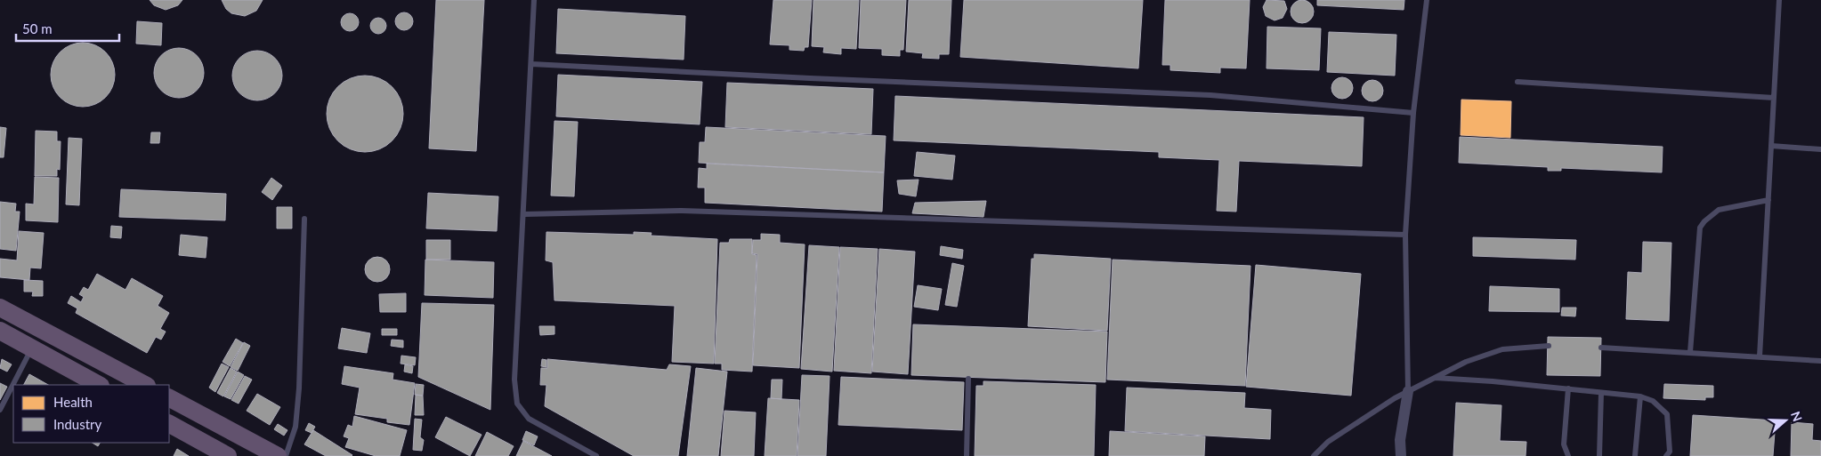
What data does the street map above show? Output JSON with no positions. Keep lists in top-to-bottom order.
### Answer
{
  "legend": ["Health", "Industry"],
  "scale_bar": "50 m",
  "north": "right"
}
